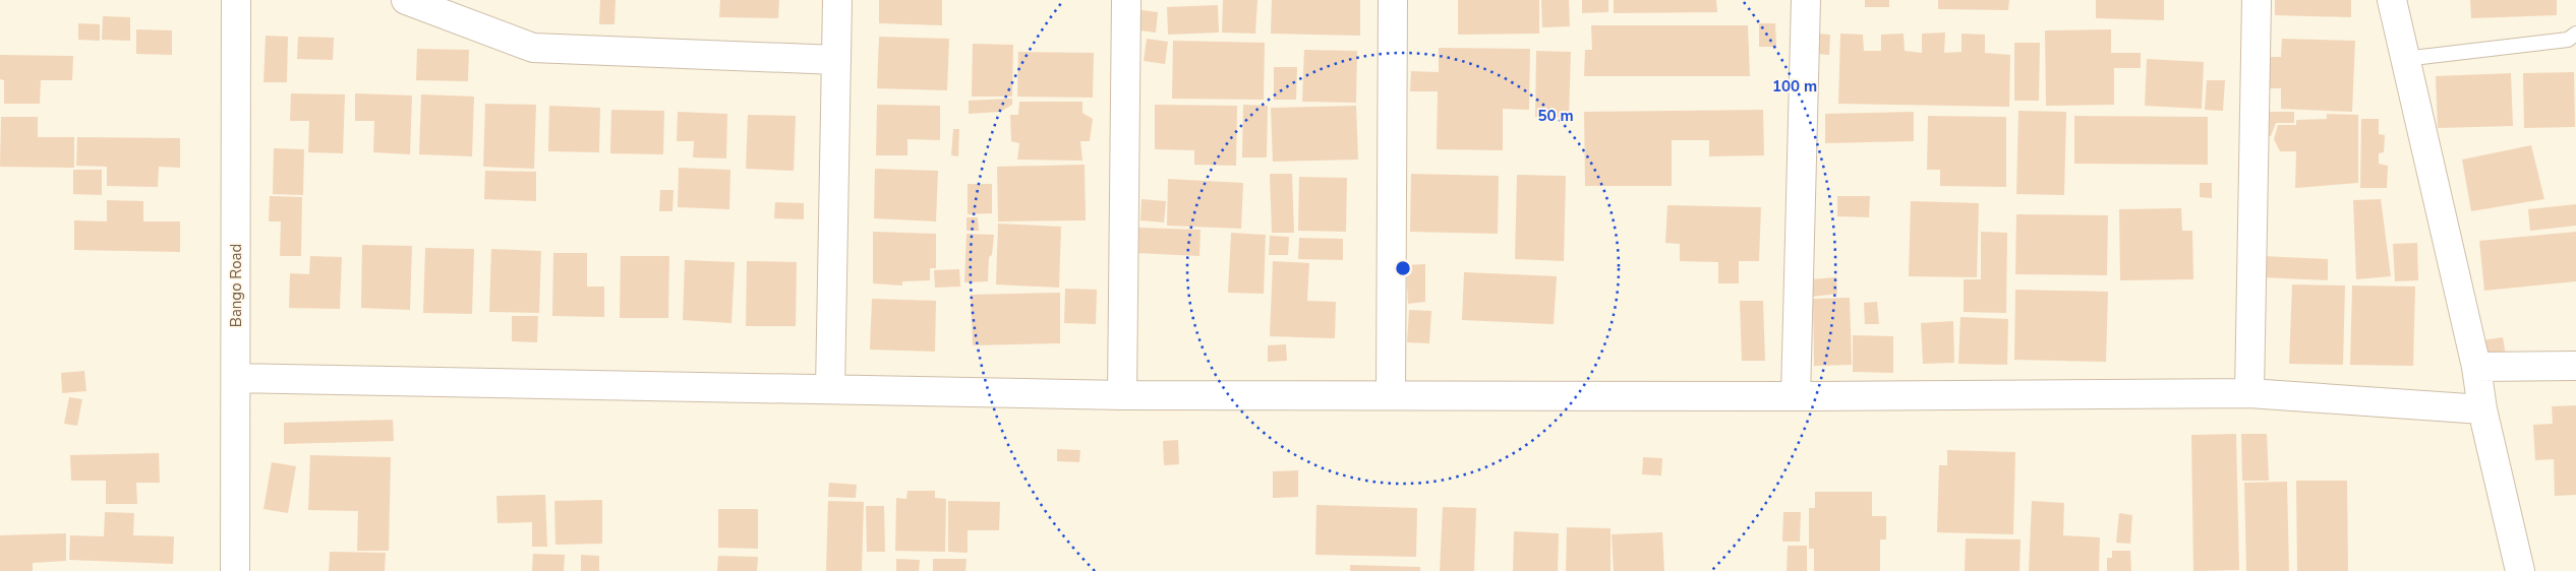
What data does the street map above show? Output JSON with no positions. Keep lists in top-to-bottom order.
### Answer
{
  "streets": {
    "street": ["Bango Road"]
  },
  "rings": ["100 m", "50 m"]
}
